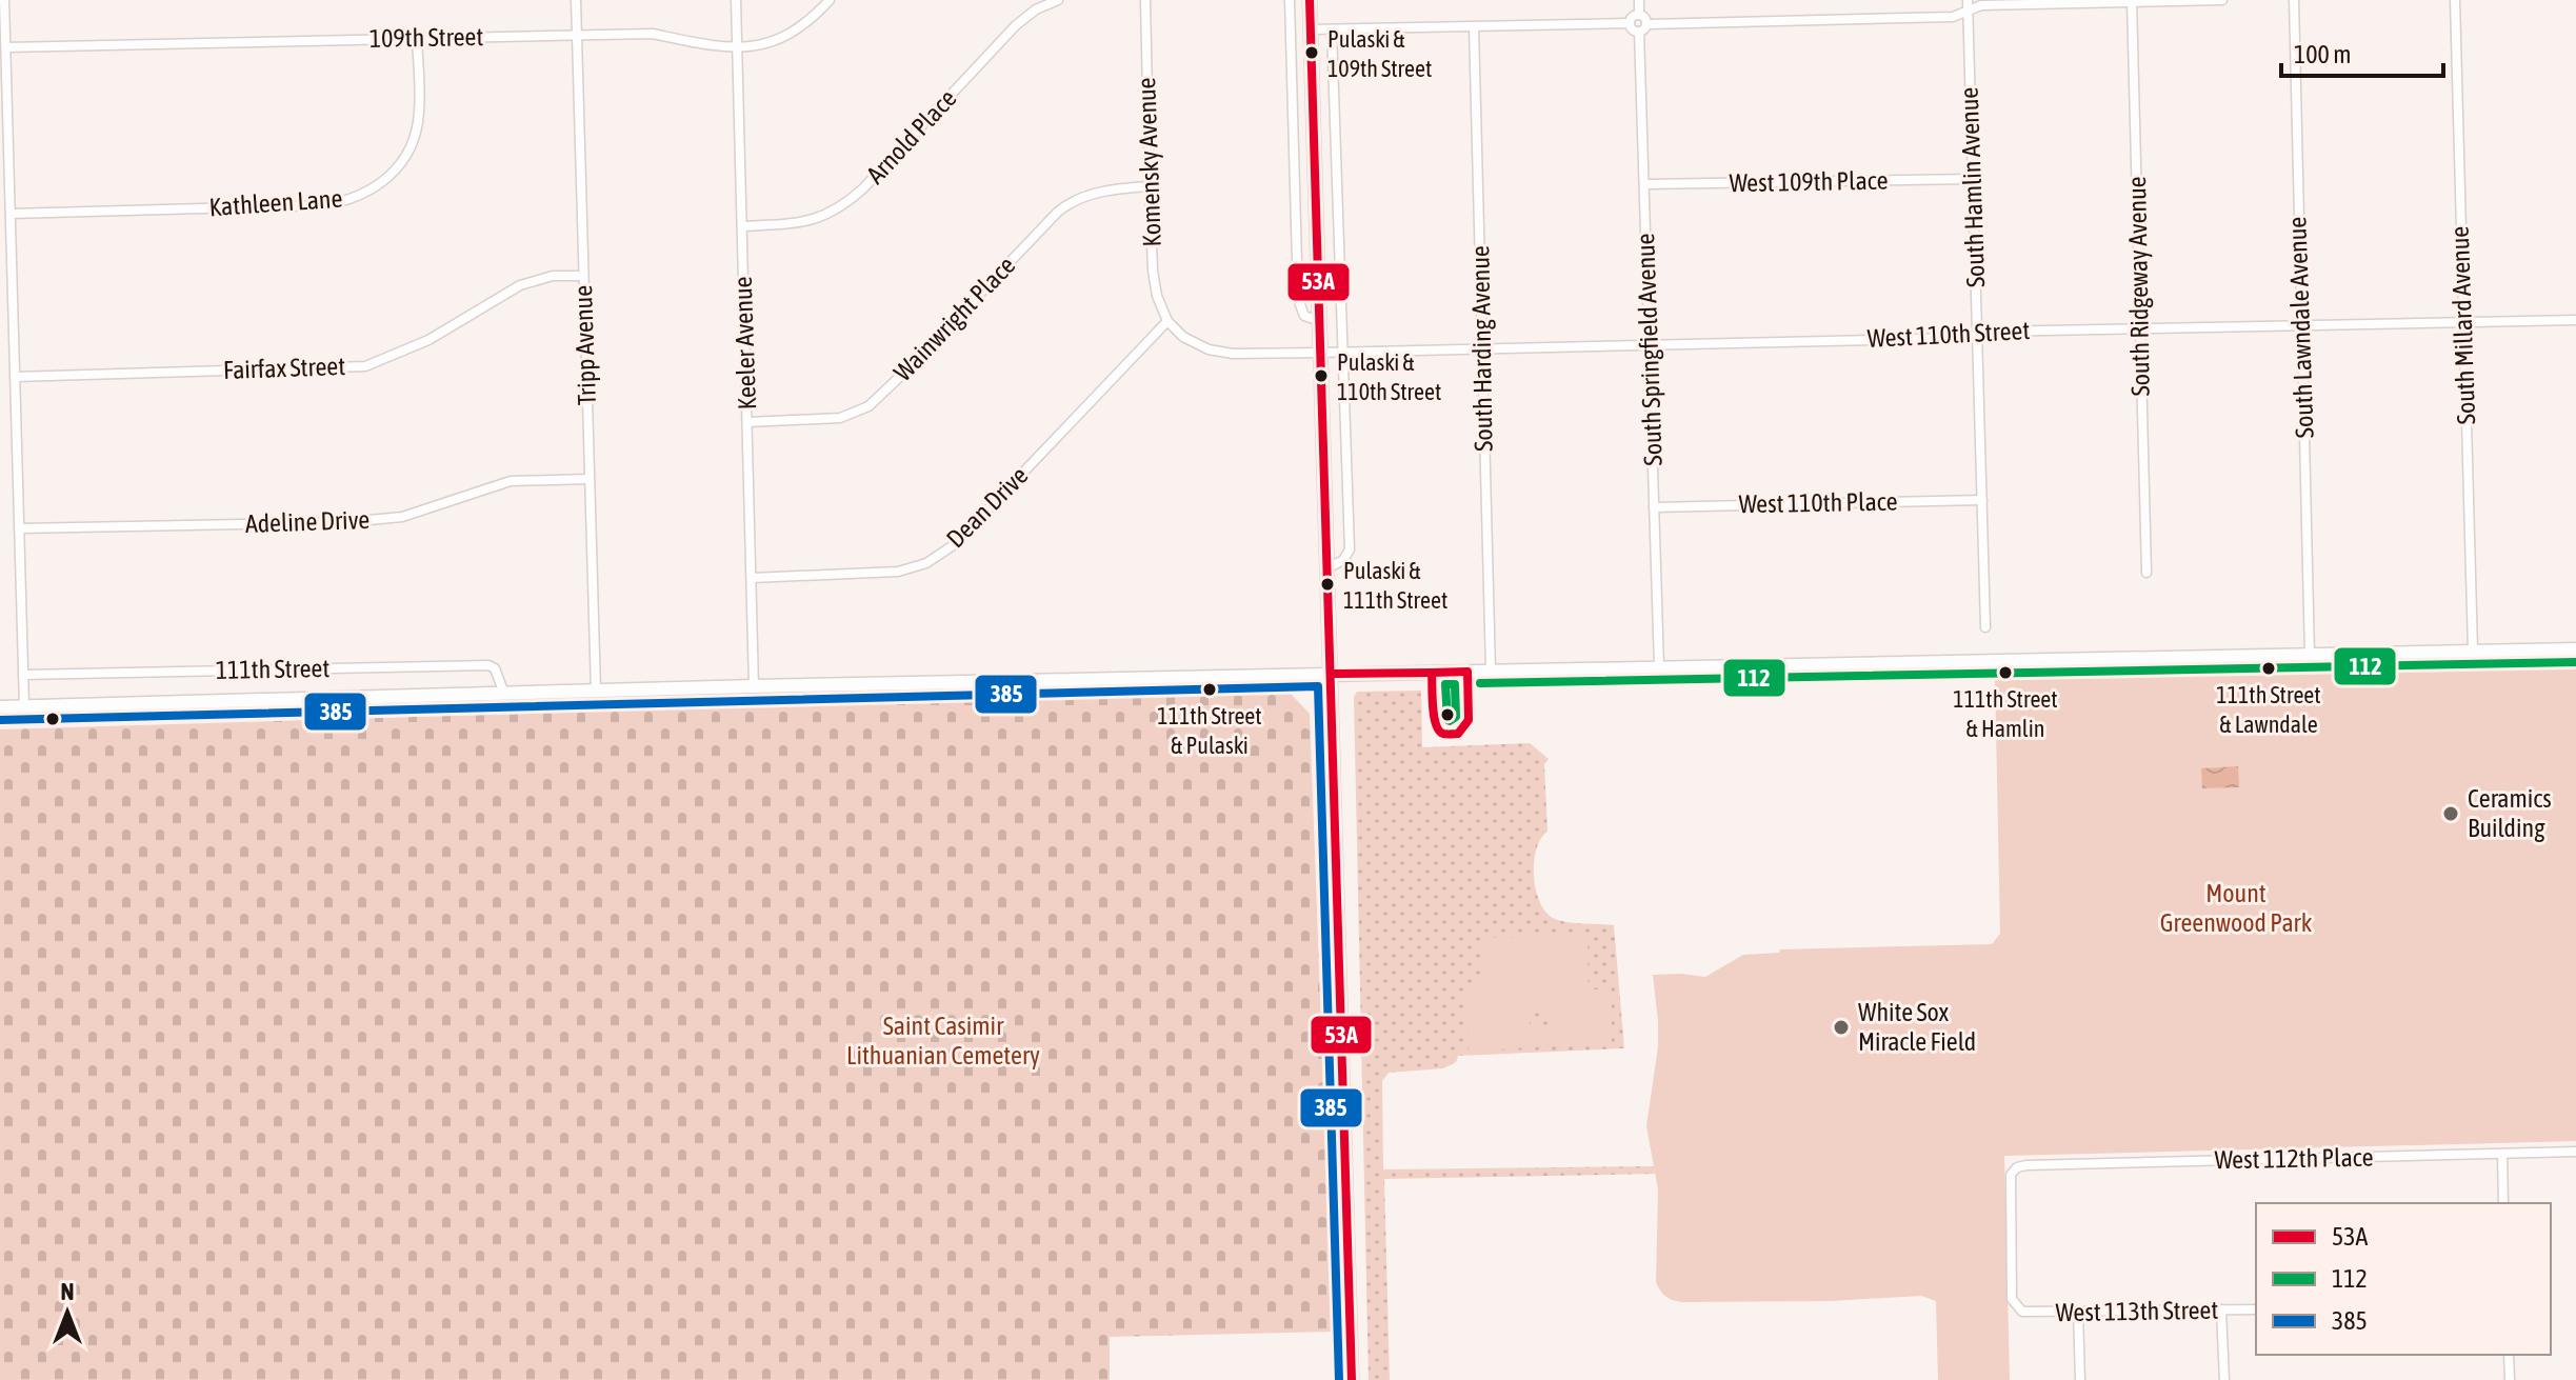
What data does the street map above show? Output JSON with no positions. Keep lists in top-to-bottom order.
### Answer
{
  "streets": {
    "street": [
      "109th Street",
      "Arnold Place",
      "Komensky Avenue",
      "West 109th Place",
      "South Hamlin Avenue",
      "Kathleen Lane",
      "South Ridgeway Avenue",
      "Wainwright Place",
      "South Millard Avenue",
      "South Lawndale Avenue",
      "West 110th Street",
      "Keeler Avenue",
      "Tripp Avenue",
      "South Harding Avenue",
      "South Springfield Avenue",
      "Fairfax Street",
      "West 110th Place",
      "Dean Drive",
      "Adeline Drive",
      "111th Street",
      "West 112th Place",
      "West 113th Street"
    ]
  },
  "crossings": [
    ["109th Street", "Kathleen Lane"],
    ["109th Street", "Keeler Avenue"],
    ["109th Street", "Tripp Avenue"],
    ["Arnold Place", "Keeler Avenue"],
    ["Komensky Avenue", "Wainwright Place"],
    ["Komensky Avenue", "West 110th Street"],
    ["Komensky Avenue", "Dean Drive"],
    ["West 109th Place", "South Hamlin Avenue"],
    ["West 109th Place", "South Springfield Avenue"],
    ["South Hamlin Avenue", "West 110th Street"],
    ["South Hamlin Avenue", "West 110th Place"],
    ["South Ridgeway Avenue", "West 110th Street"],
    ["Wainwright Place", "Keeler Avenue"],
    ["South Millard Avenue", "West 110th Street"],
    ["South Lawndale Avenue", "West 110th Street"],
    ["West 110th Street", "South Harding Avenue"],
    ["West 110th Street", "South Springfield Avenue"],
    ["West 110th Street", "Dean Drive"],
    ["Keeler Avenue", "Dean Drive"],
    ["Tripp Avenue", "Fairfax Street"],
    ["Tripp Avenue", "Adeline Drive"],
    ["South Springfield Avenue", "West 110th Place"],
    ["West 112th Place", "West 113th Street"]
  ],
  "parks": ["Mount Greenwood Park", "Saint Casimir Lithuanian Cemetery"],
  "places": [
    "Pulaski & 109th Street",
    "Pulaski & 110th Street",
    "Pulaski & 111th Street",
    "111th Street & Lawndale",
    "111th Street & Hamlin",
    "111th Street & Pulaski",
    "Ceramics Building",
    "White Sox Miracle Field"
  ],
  "lines": ["transit line 53A", "transit line 112", "transit line 385"],
  "legend": ["53A", "112", "385"],
  "scale_bar": "100 m",
  "north": "top"
}
